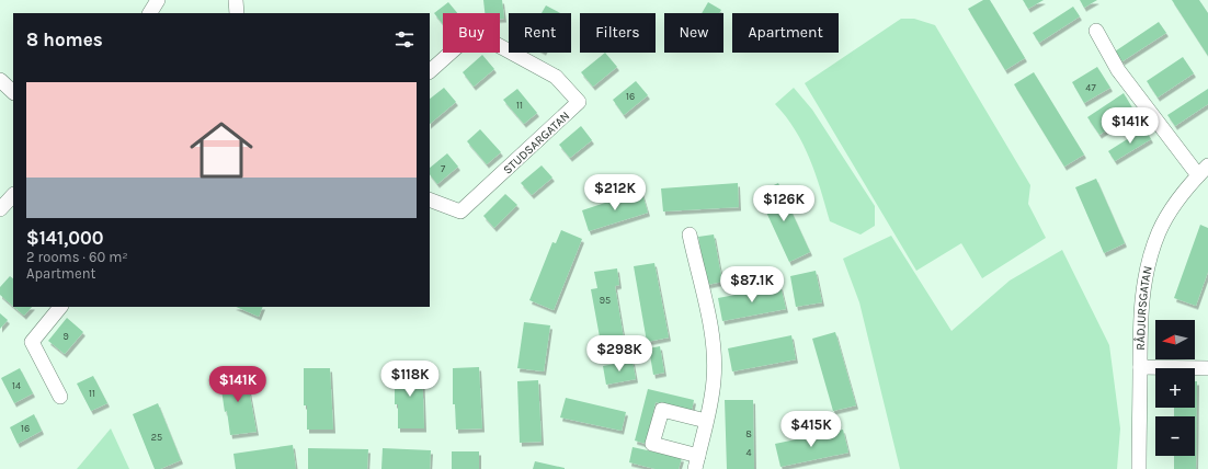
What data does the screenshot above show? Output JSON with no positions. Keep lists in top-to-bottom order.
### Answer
{
  "streets": {
    "street": ["STUDSARGATAN", "RÅDJURSGATAN"]
  },
  "house_numbers": [
    "47",
    "16",
    "11",
    "7",
    "95",
    "9",
    "14",
    "11",
    "16",
    "8",
    "25",
    "4"
  ],
  "north": "left",
  "page": {
    "chip": [
      "Buy",
      "Rent",
      "Filters",
      "New",
      "Apartment"
    ],
    "heading": "8 homes",
    "list": [
      {
        "name": "$141,000",
        "note": "2 rooms · 60 m² · Apartment"
      }
    ],
    "price": [
      "$141K",
      "$212K",
      "$126K",
      "$87.1K",
      "$298K",
      "$118K",
      "$141K",
      "$415K"
    ],
    "map_buttons": ["+", "−"]
  }
}
